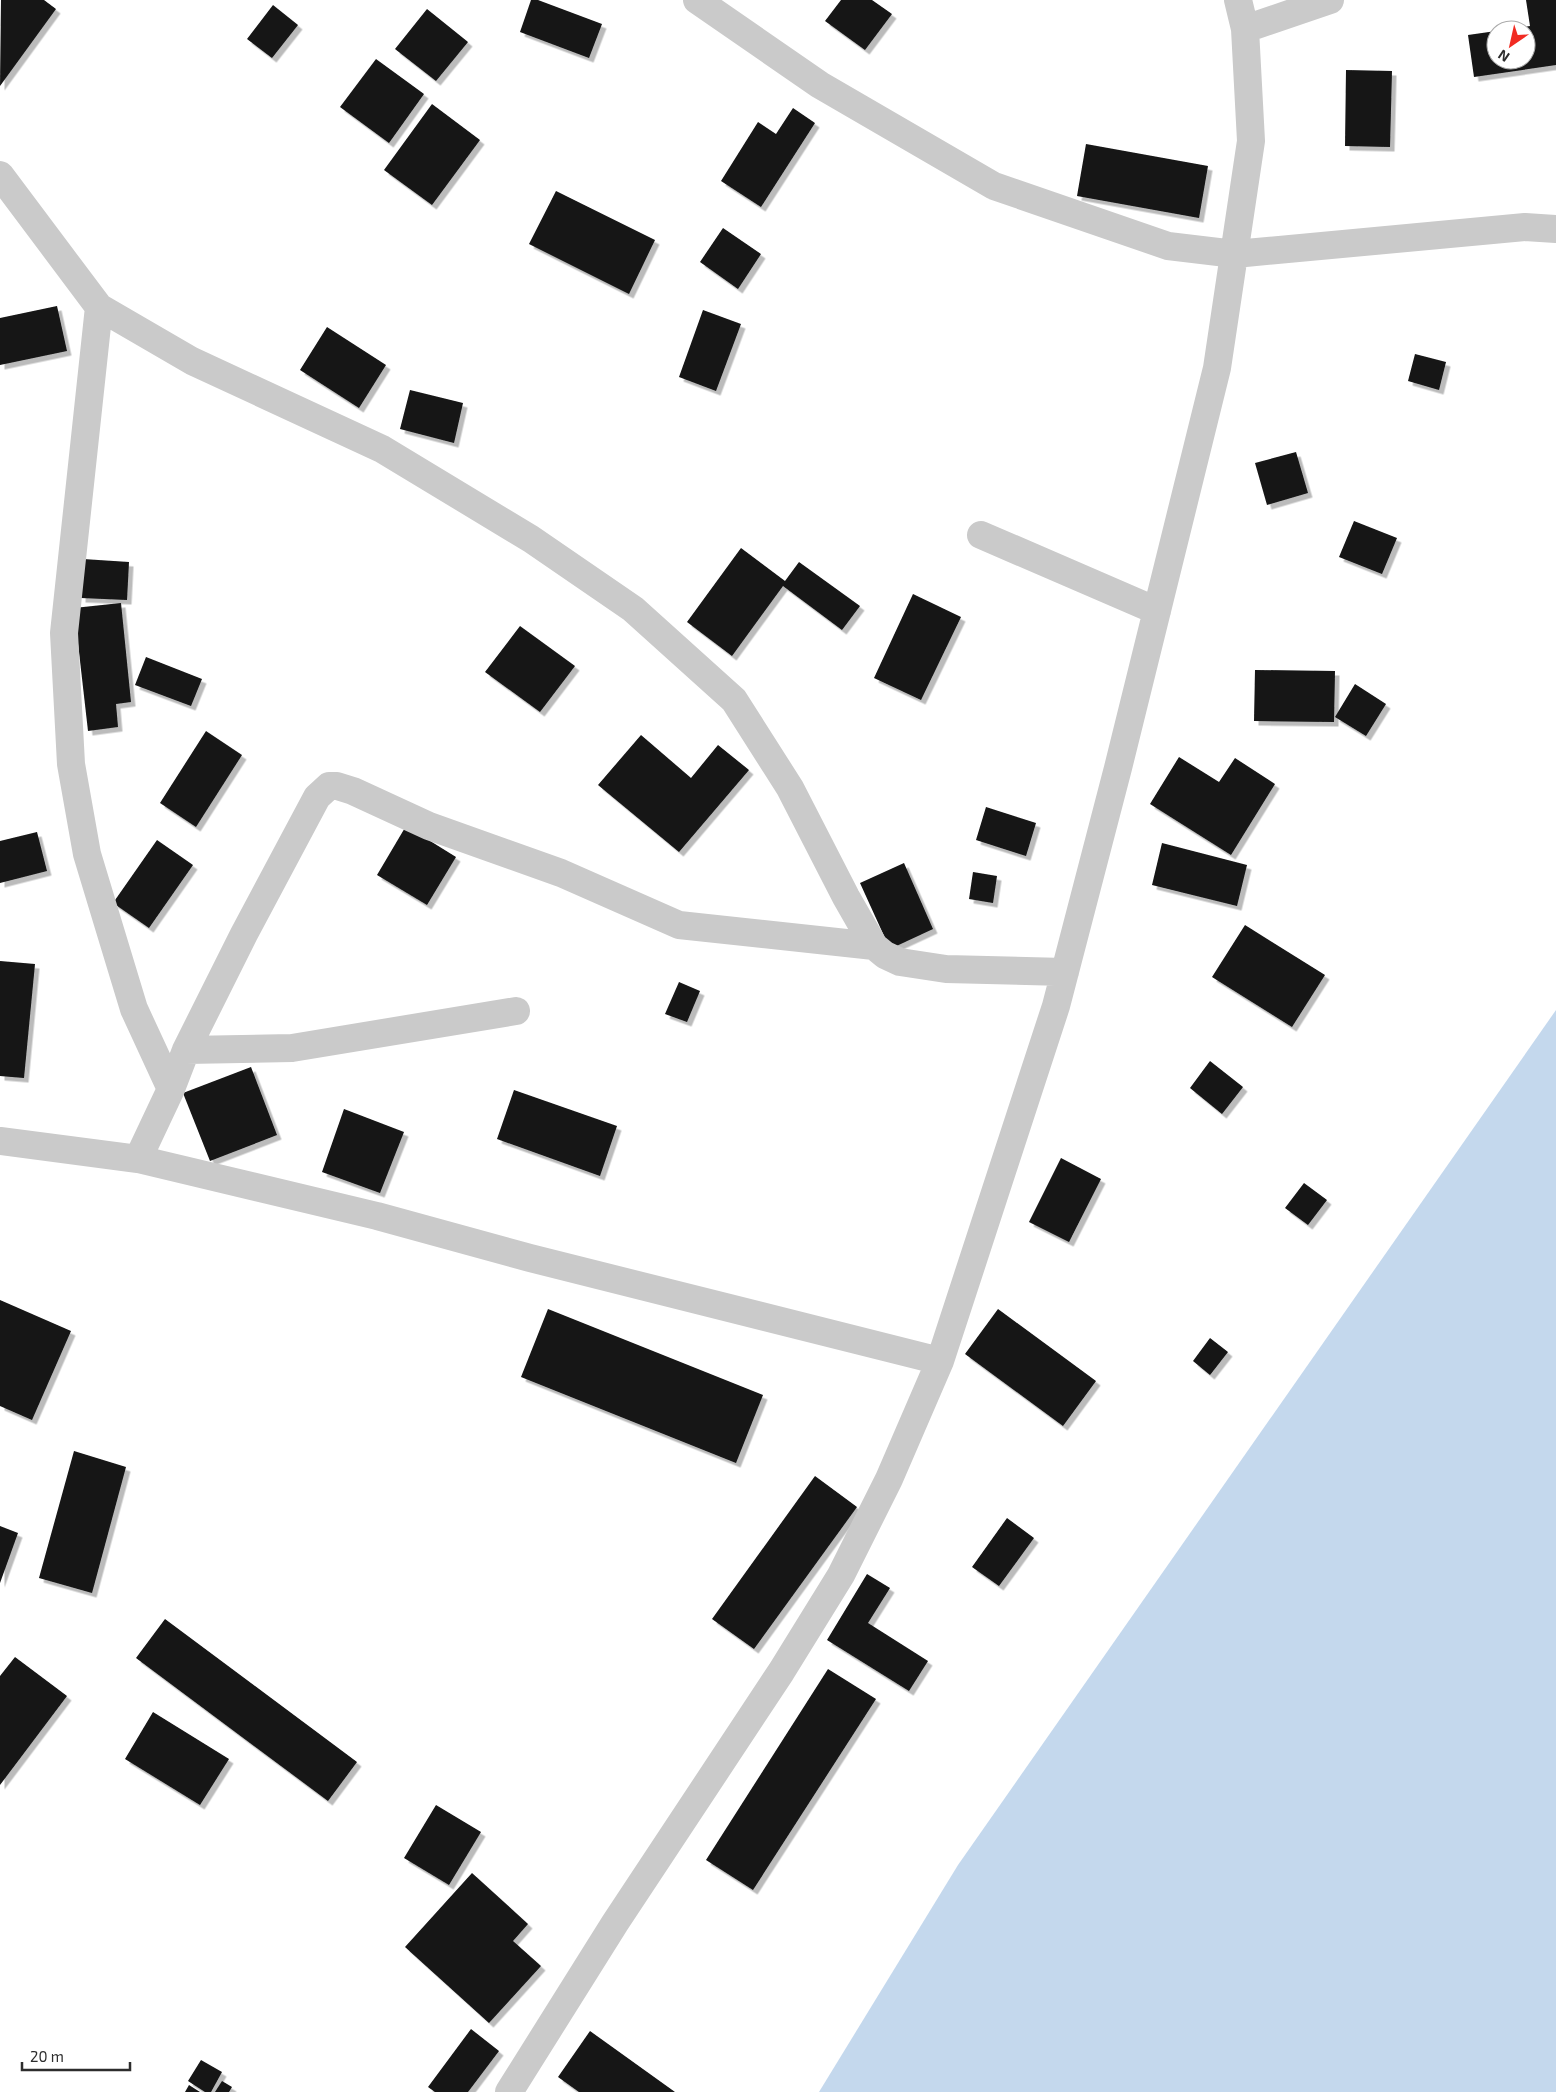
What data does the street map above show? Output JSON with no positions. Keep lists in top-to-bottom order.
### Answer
{
  "scale_bar": "20 m",
  "north": "bottom left"
}
